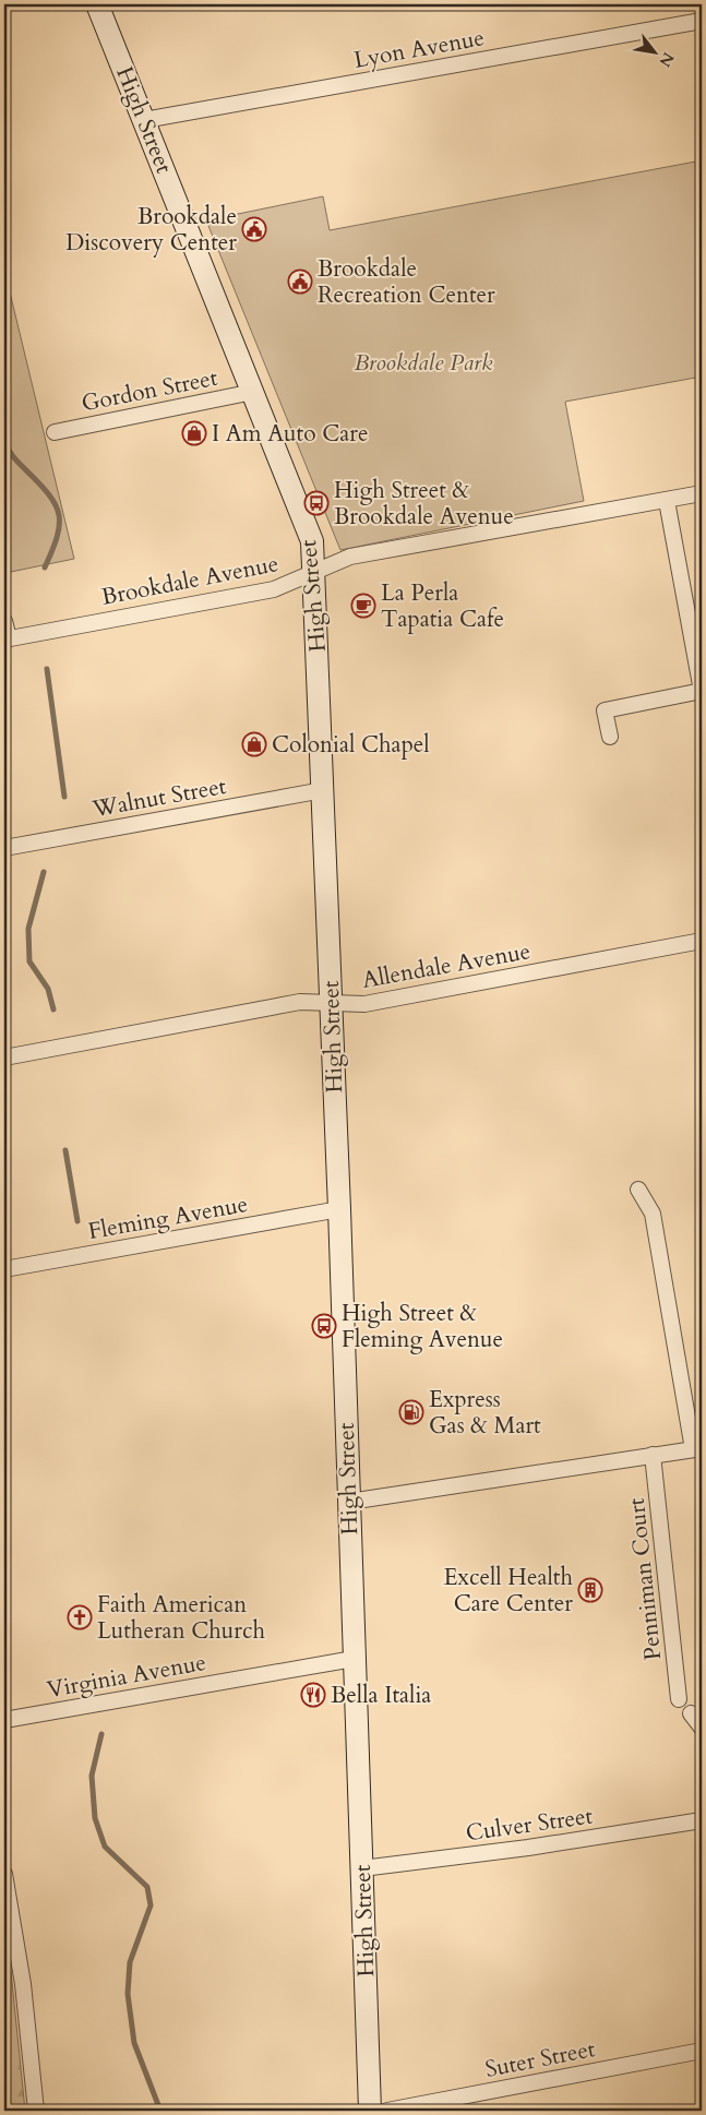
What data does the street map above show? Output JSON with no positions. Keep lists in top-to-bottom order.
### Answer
{
  "streets": {
    "main road": ["High Street"],
    "street": [
      "Lyon Avenue",
      "Gordon Street",
      "Brookdale Avenue",
      "Walnut Street",
      "Allendale Avenue",
      "Fleming Avenue",
      "Penniman Court",
      "Virginia Avenue",
      "Culver Street",
      "Suter Street"
    ]
  },
  "crossings": [
    ["Lyon Avenue", "High Street"],
    ["High Street", "Gordon Street"],
    ["High Street", "Brookdale Avenue"],
    ["High Street", "Walnut Street"],
    ["High Street", "Allendale Avenue"],
    ["High Street", "Fleming Avenue"],
    ["High Street", "Virginia Avenue"],
    ["High Street", "Culver Street"]
  ],
  "parks": ["Brookdale Park"],
  "places": {
    "public building": ["Brookdale Discovery Center", "Brookdale Recreation Center"],
    "shop": ["I Am Auto Care", "Colonial Chapel"],
    "bus stop": ["High Street & Brookdale Avenue", "High Street & Fleming Avenue"],
    "cafe": ["La Perla Tapatia Cafe"],
    "fuel station": ["Express Gas & Mart"],
    "building": ["Excell Health Care Center"],
    "church": ["Faith American Lutheran Church"],
    "restaurant": ["Bella Italia"]
  },
  "north": "bottom right"
}
